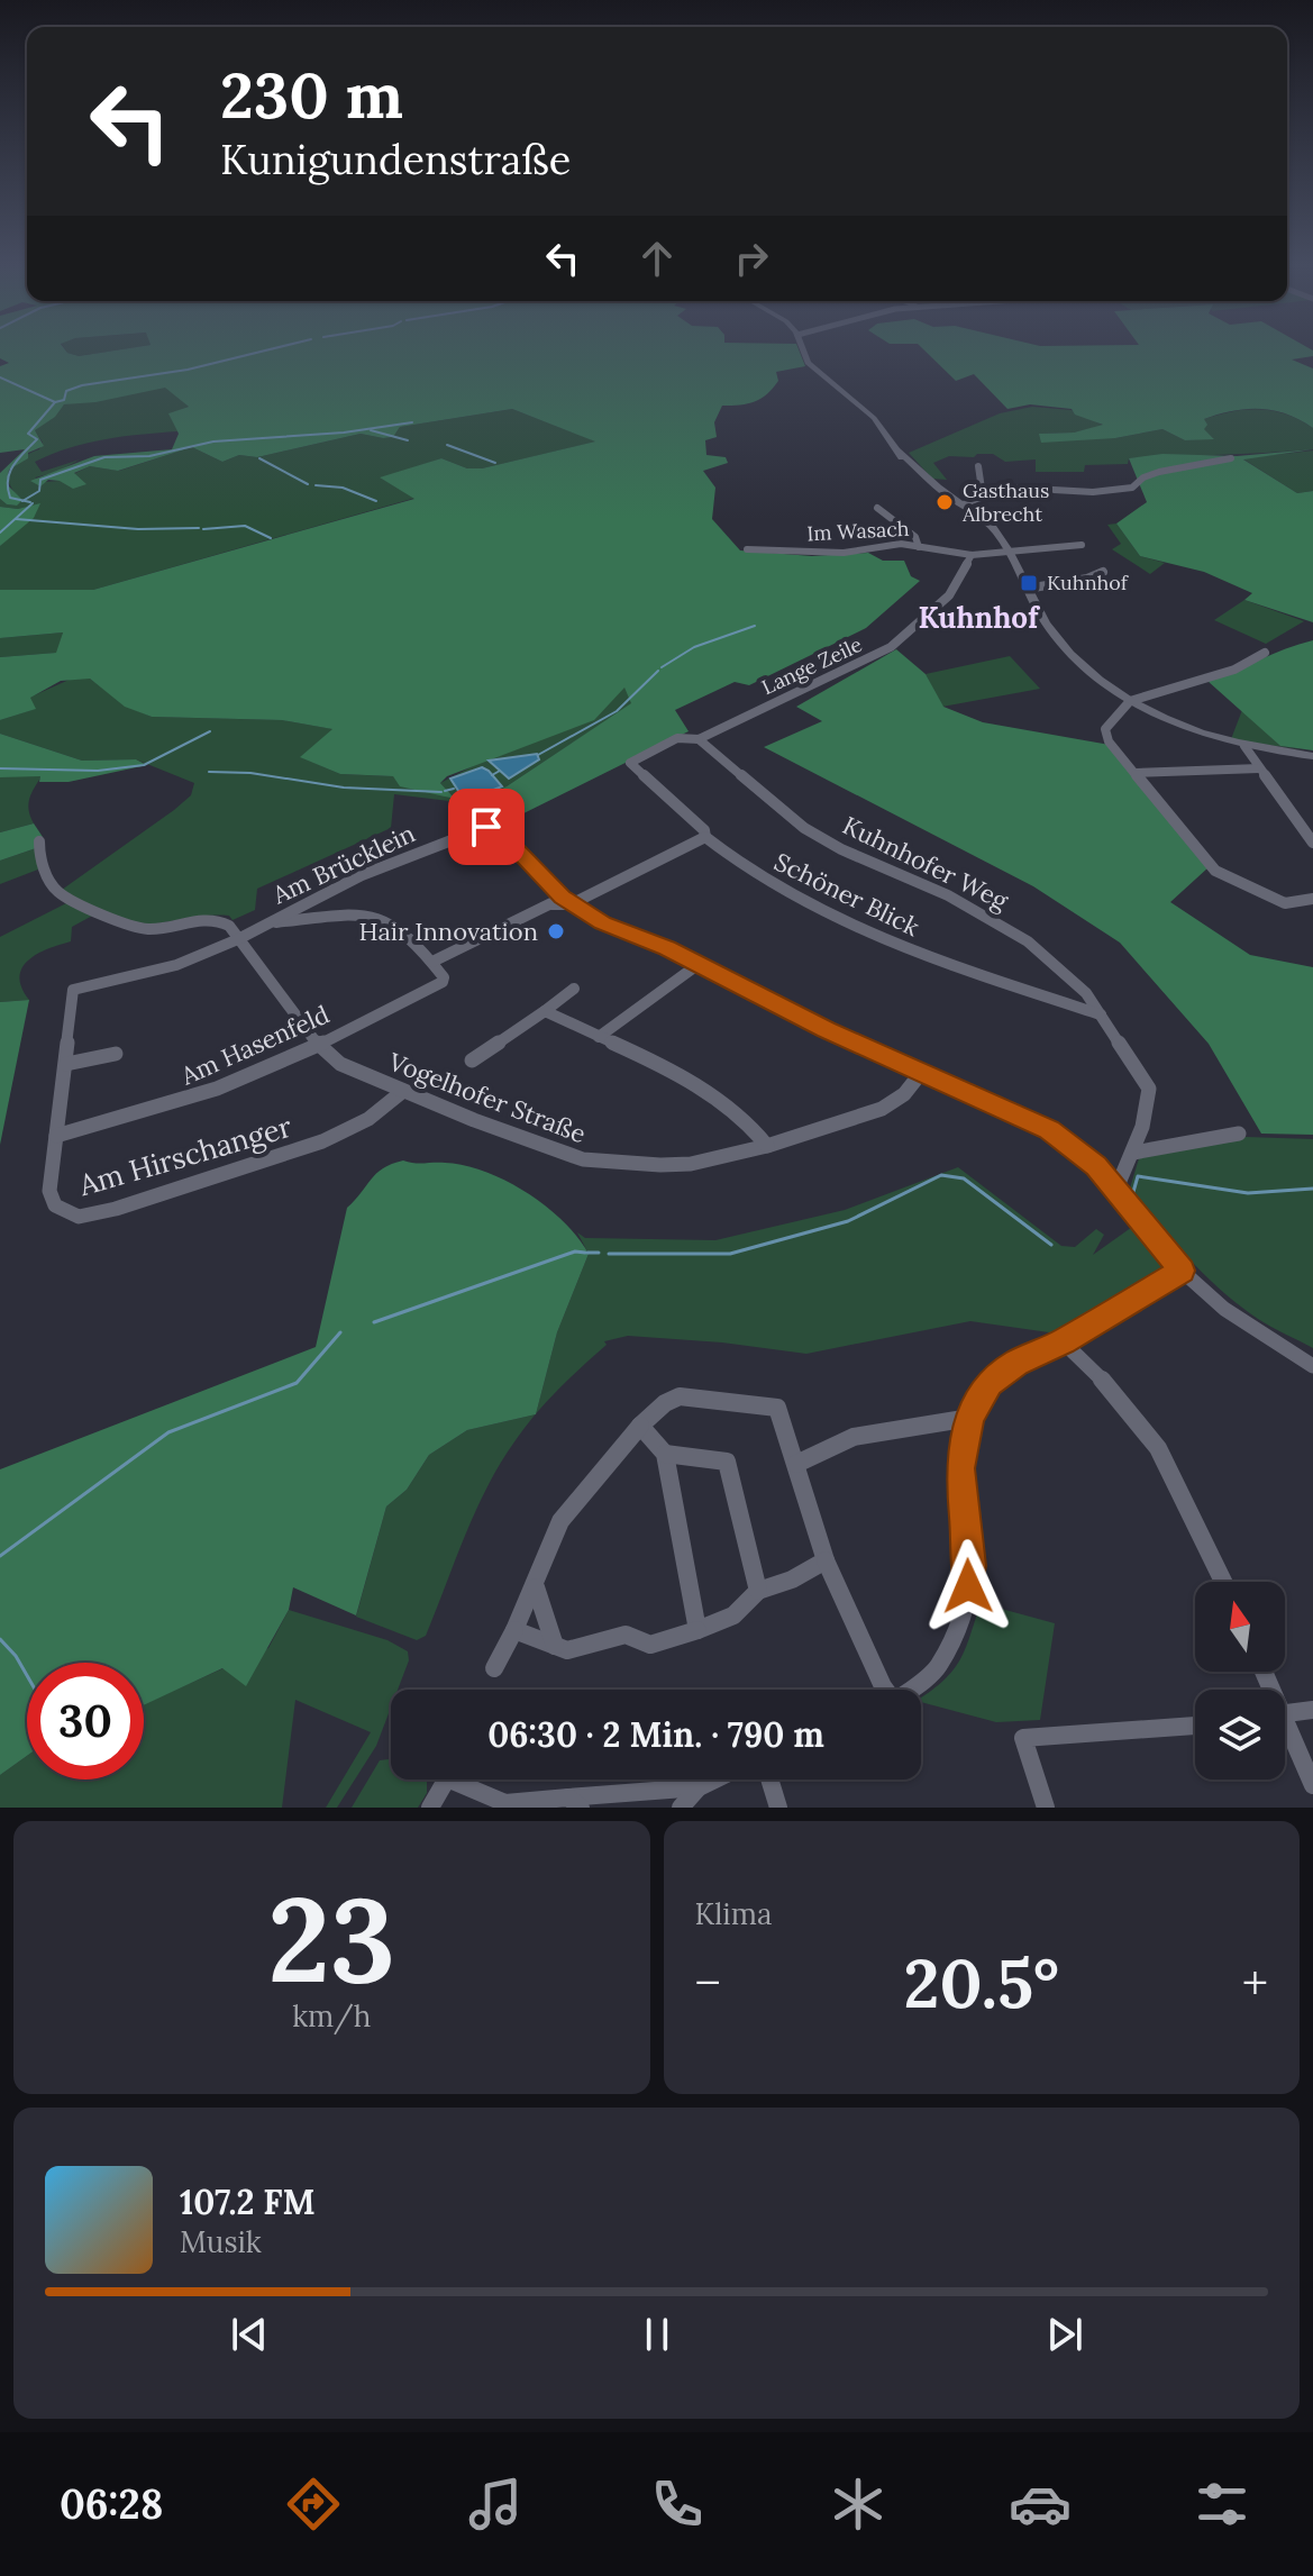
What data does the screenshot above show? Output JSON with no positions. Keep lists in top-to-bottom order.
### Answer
{
  "streets": {
    "street": [
      "Im Wasach",
      "Lange Zeile",
      "Kuhnhofer Weg",
      "Am Brücklein",
      "Schöner Blick",
      "Am Hasenfeld",
      "Vogelhofer Straße",
      "Am Hirschanger"
    ]
  },
  "crossings": [
    ["Im Wasach", "Lange Zeile"],
    ["Lange Zeile", "Kuhnhofer Weg"],
    ["Lange Zeile", "Schöner Blick"],
    ["Kuhnhofer Weg", "Schöner Blick"],
    ["Am Brücklein", "Vogelhofer Straße"],
    ["Am Brücklein", "Am Hirschanger"],
    ["Am Hasenfeld", "Vogelhofer Straße"],
    ["Am Hasenfeld", "Am Hirschanger"],
    ["Vogelhofer Straße", "Am Hirschanger"]
  ],
  "districts": ["Kuhnhof"],
  "places": {
    "other": ["Gasthaus Albrecht", "Hair Innovation"],
    "transit": ["Kuhnhof"]
  },
  "north": "top",
  "page": {
    "turn": ["230 m", "Kunigundenstraße"],
    "limit": "30",
    "trip": "06:30 · 2 Min. · 790 m",
    "tile": [
      ["23", "km/h"],
      "Klima"
    ],
    "heat": ["−", "20.5°", "+"],
    "song": ["107.2 FM", "Musik"],
    "tabs": "06:28"
  }
}
